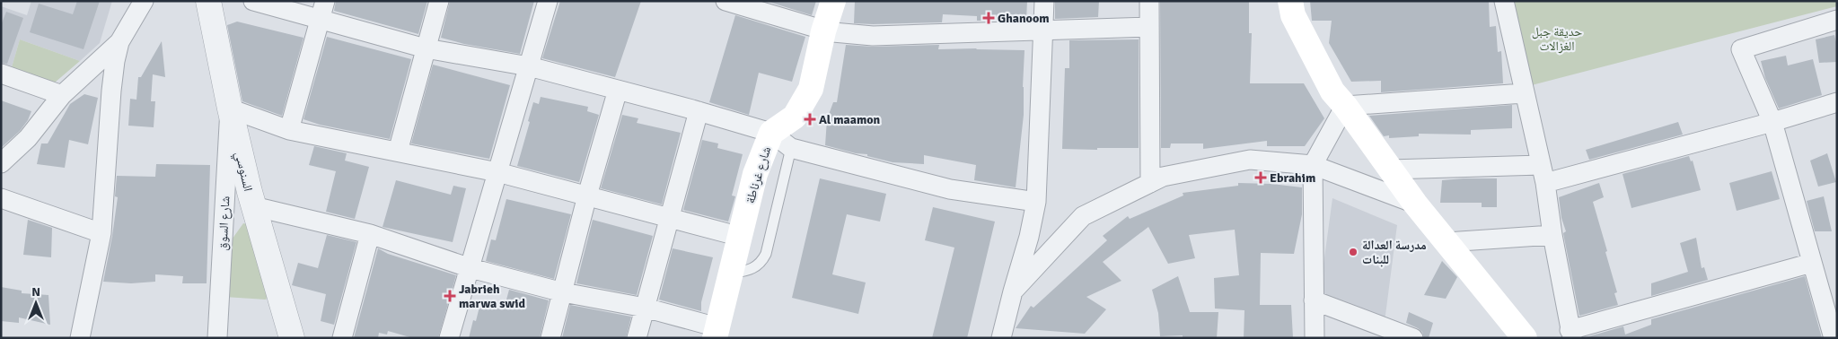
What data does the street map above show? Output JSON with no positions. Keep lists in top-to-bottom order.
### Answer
{
  "streets": {
    "main road": ["شارع غرناطة"],
    "street": ["السنوسي", "شارع السوق"]
  },
  "crossings": [
    ["السنوسي", "شارع السوق"]
  ],
  "parks": ["حديقة جبل الغزالات"],
  "places": {
    "health": [
      "Ghanoom",
      "Al maamon",
      "Ebrahim",
      "Jabrieh marwa swid"
    ],
    "other": ["مدرسة العدالة للبنات"]
  },
  "north": "top"
}
